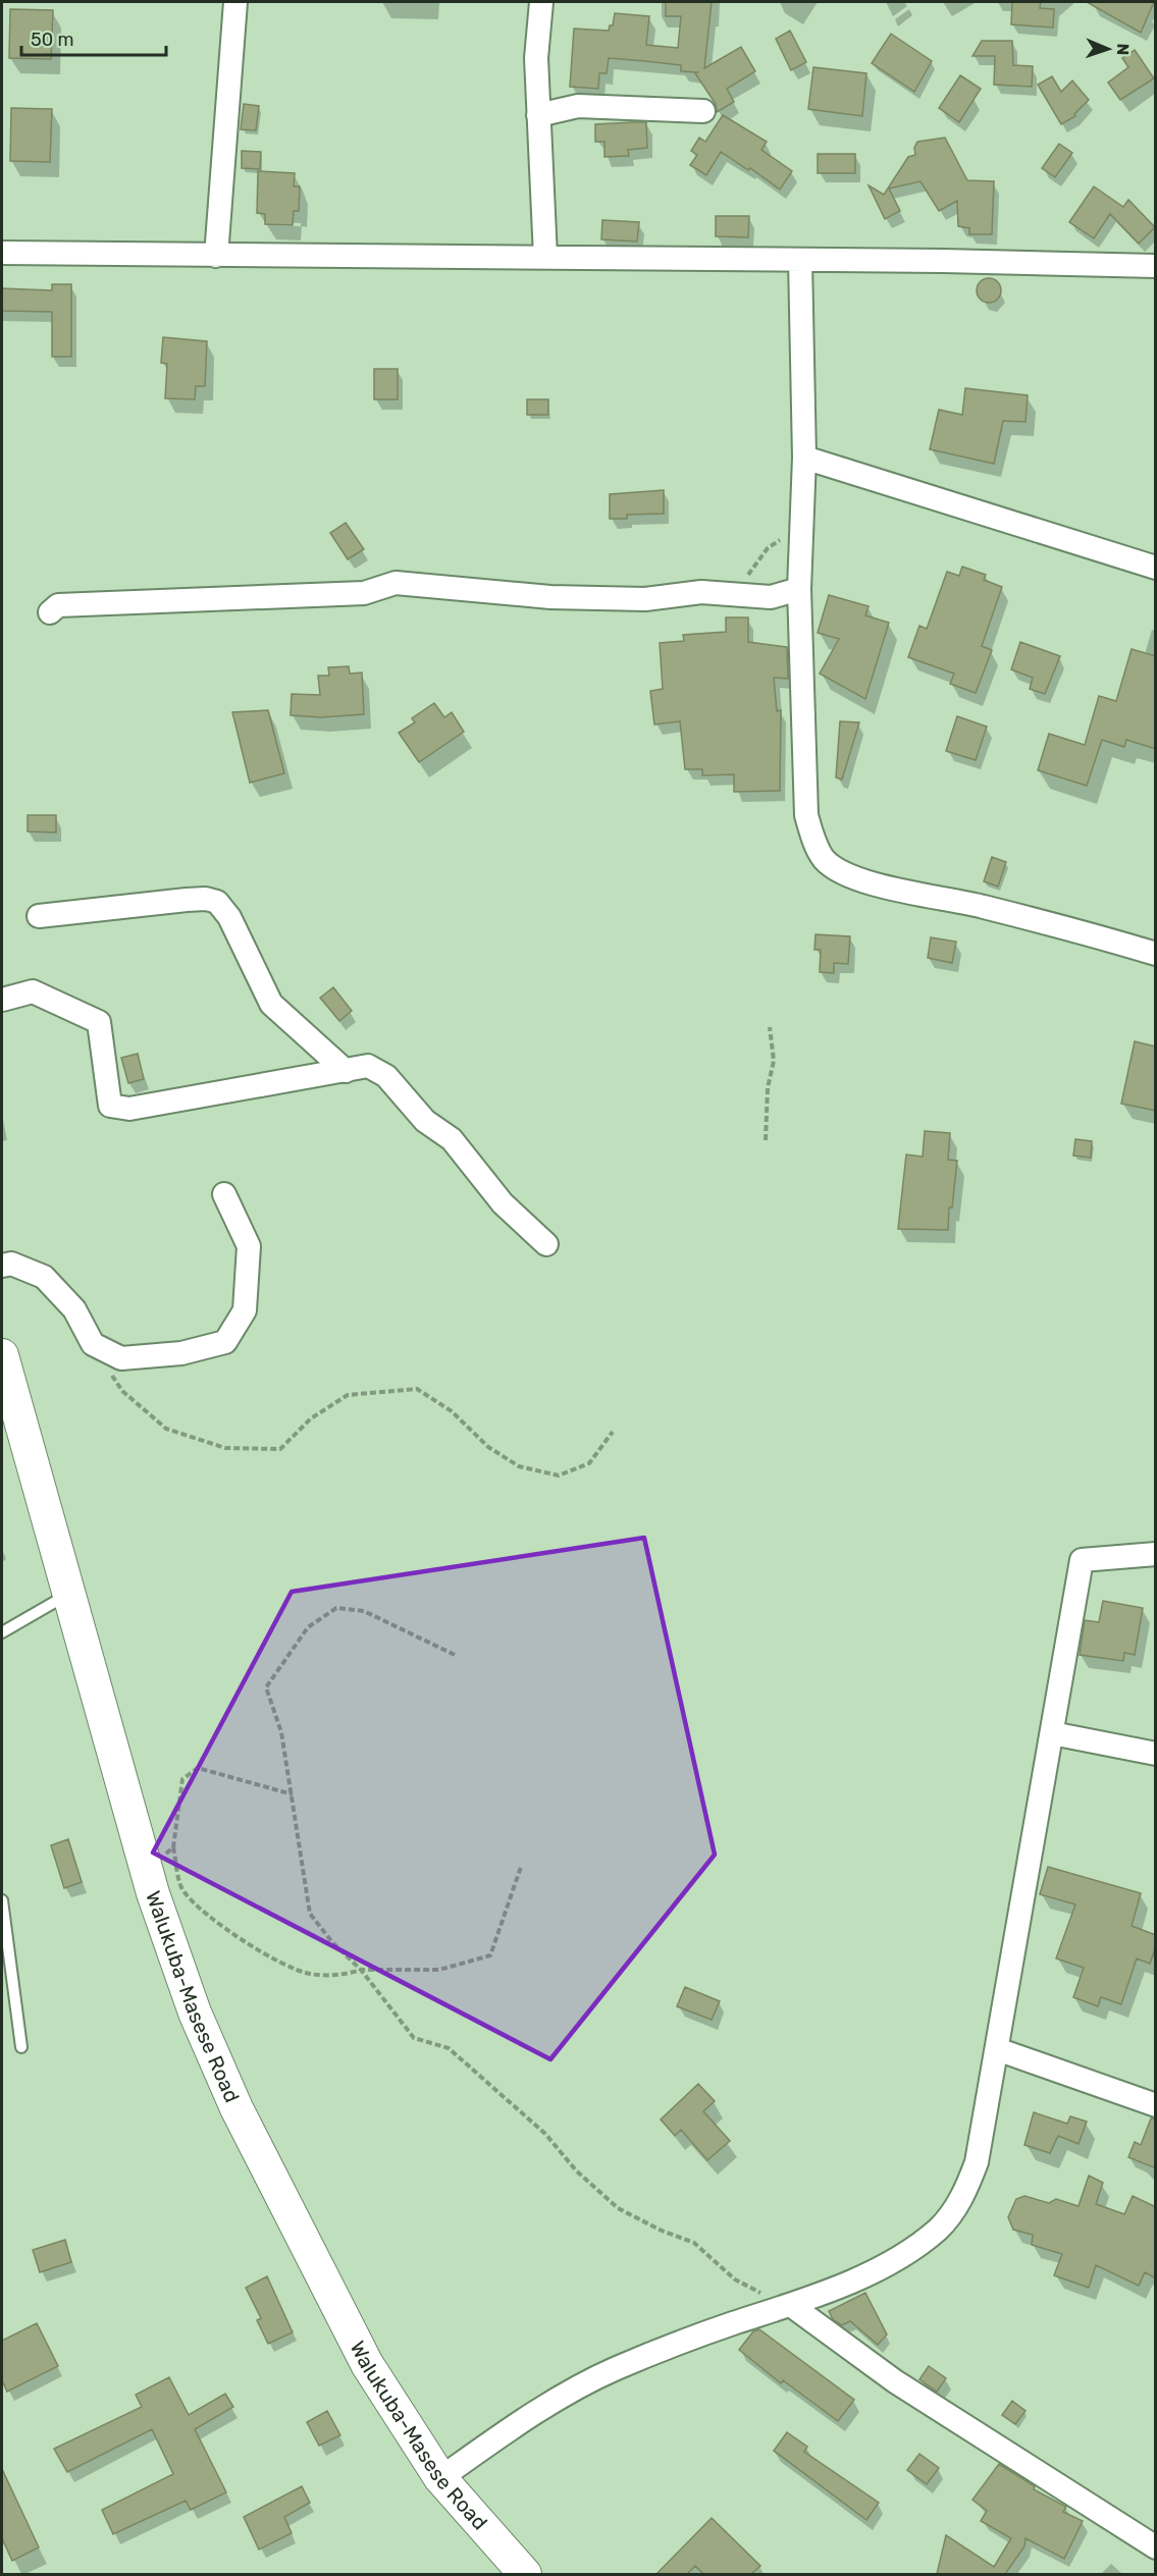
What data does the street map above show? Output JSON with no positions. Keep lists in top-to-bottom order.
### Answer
{
  "streets": {
    "street": ["Walukuba-Masese Road"]
  },
  "scale_bar": "50 m",
  "north": "right"
}
